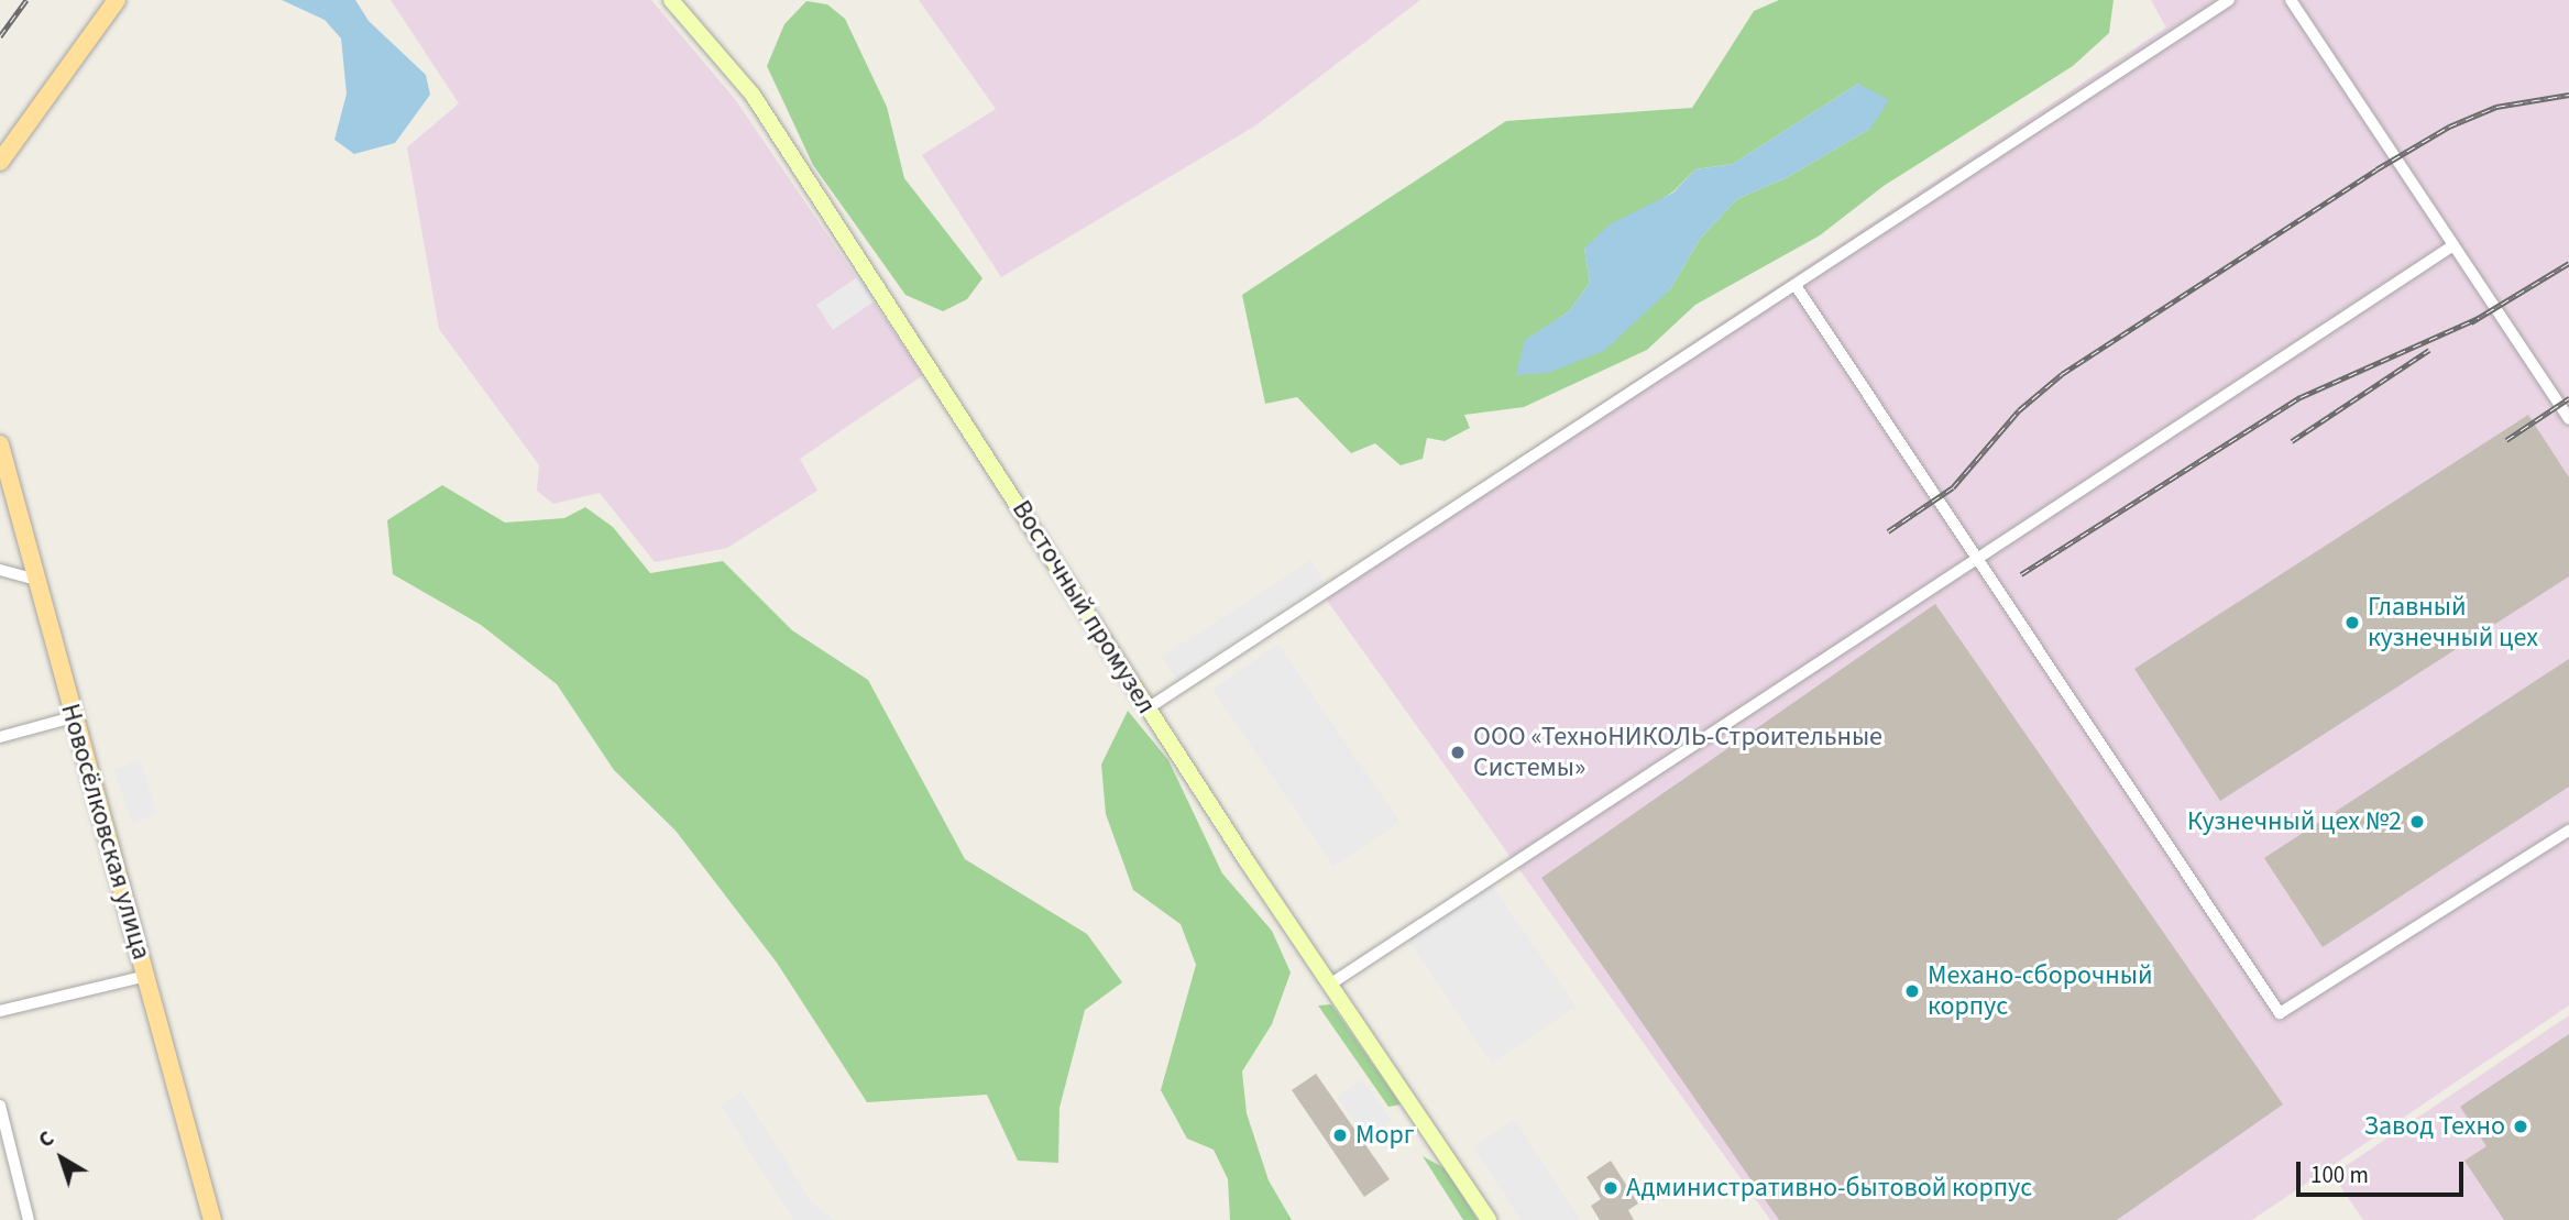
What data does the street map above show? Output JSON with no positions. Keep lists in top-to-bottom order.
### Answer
{
  "streets": {
    "main road": ["Новосёлковская улица"],
    "street": ["Восточный промузел"]
  },
  "places": [
    "Главный кузнечный цех",
    "ООО «ТехноНИКОЛЬ-Строительные Системы»",
    "Кузнечный цех №2",
    "Механо-сборочный корпус",
    "Завод Техно",
    "Морг",
    "Административно-бытовой корпус"
  ],
  "scale_bar": "100 m",
  "north": "top left"
}
